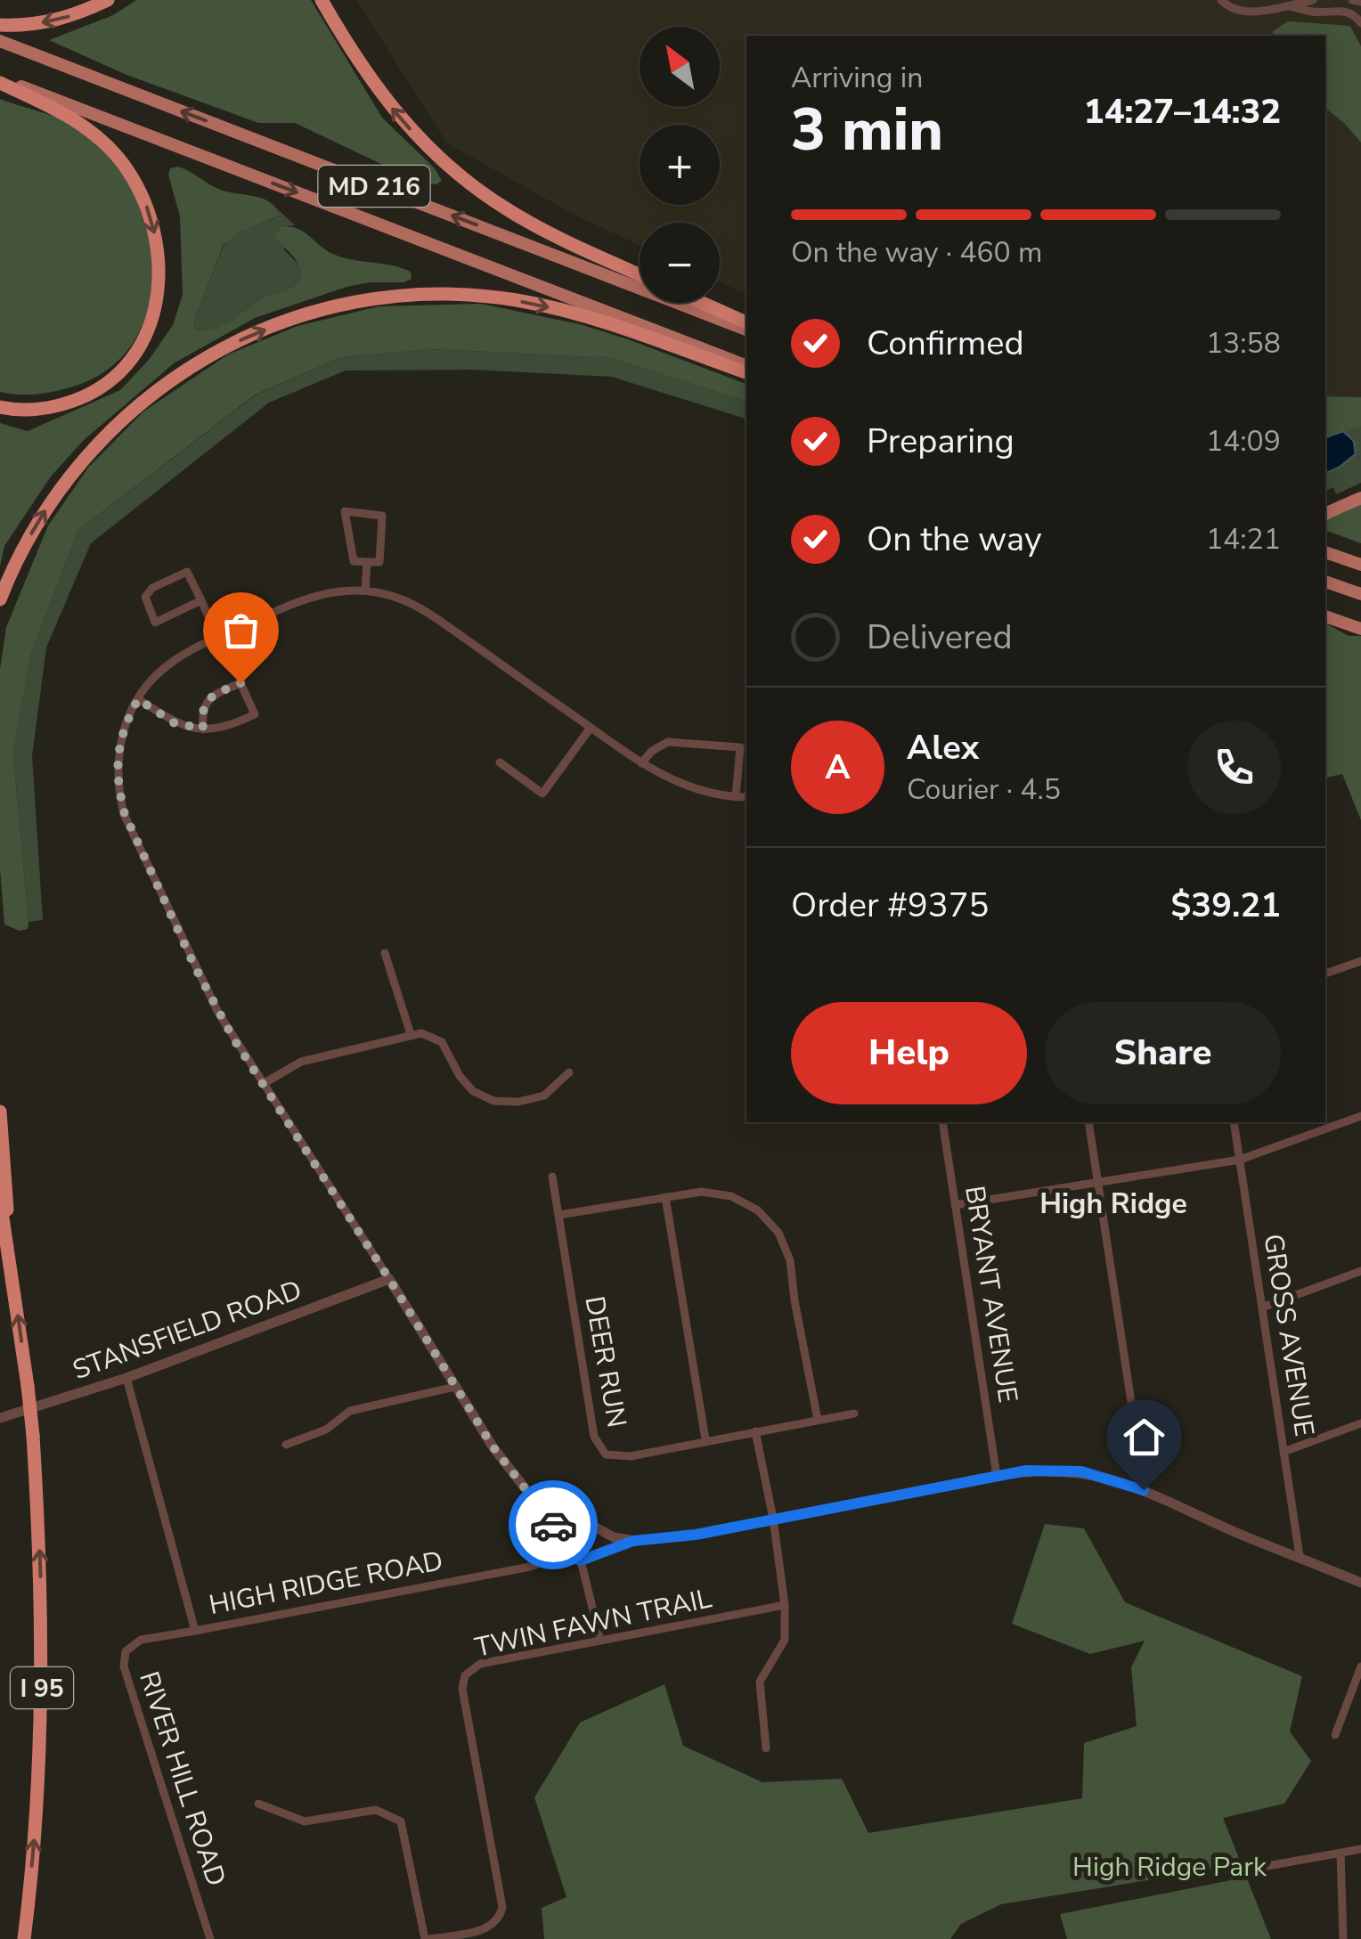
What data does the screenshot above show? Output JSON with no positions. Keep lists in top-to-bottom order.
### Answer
{
  "streets": {
    "highway": ["I 95"],
    "main road": ["MD 216"],
    "street": [
      "BRYANT AVENUE",
      "STANSFIELD ROAD",
      "GROSS AVENUE",
      "DEER RUN",
      "HIGH RIDGE ROAD",
      "TWIN FAWN TRAIL",
      "RIVER HILL ROAD"
    ]
  },
  "crossings": [
    ["STANSFIELD ROAD", "HIGH RIDGE ROAD"],
    ["HIGH RIDGE ROAD", "RIVER HILL ROAD"]
  ],
  "districts": ["High Ridge"],
  "parks": ["High Ridge Park"],
  "north": "top left",
  "page": {
    "map_buttons": ["+", "−"],
    "heading": ["3 min", "Arriving in", "14:27–14:32"],
    "panel": [
      "Alex",
      "Courier · 4.5",
      "Order #9375",
      "$39.21"
    ],
    "bar": "On the way · 460 m",
    "list": [
      ["Confirmed", "13:58"],
      ["Preparing", "14:09"],
      ["On the way", "14:21"],
      "Delivered"
    ],
    "round": "A",
    "buttons": ["Help", "Share"]
  }
}
